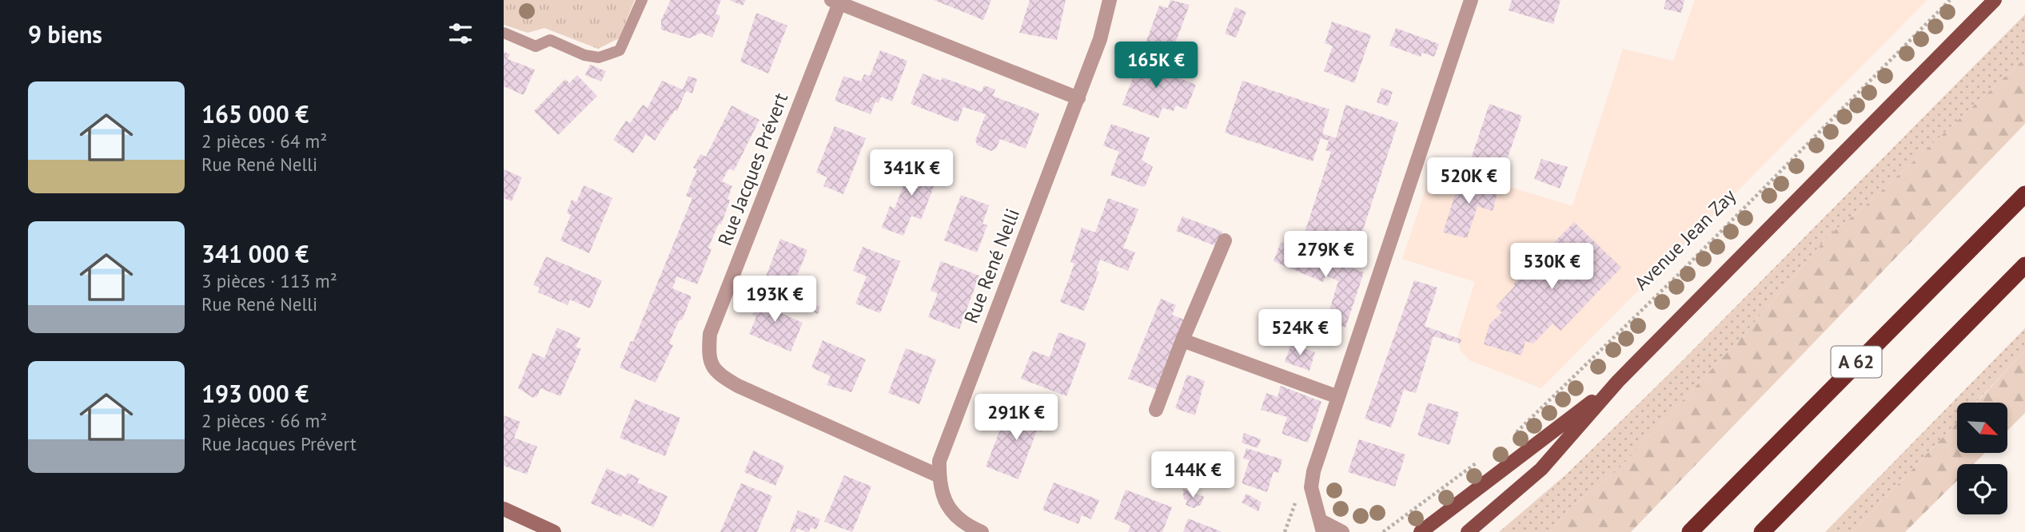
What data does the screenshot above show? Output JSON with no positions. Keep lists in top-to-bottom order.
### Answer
{
  "streets": {
    "highway": ["A 62"],
    "street": ["Rue Jacques Prévert", "Rue René Nelli"],
    "path": ["Avenue Jean Zay"]
  },
  "crossings": [
    ["Rue Jacques Prévert", "Rue René Nelli"]
  ],
  "north": "bottom right",
  "page": {
    "heading": "9 biens",
    "price": [
      "165K €",
      "341K €",
      "520K €",
      "279K €",
      "530K €",
      "193K €",
      "524K €",
      "291K €",
      "144K €"
    ],
    "list": [
      {
        "name": "165 000 €",
        "note": "2 pièces · 64 m² · Rue René Nelli"
      },
      {
        "name": "341 000 €",
        "note": "3 pièces · 113 m² · Rue René Nelli"
      },
      {
        "name": "193 000 €",
        "note": "2 pièces · 66 m² · Rue Jacques Prévert"
      }
    ]
  }
}
